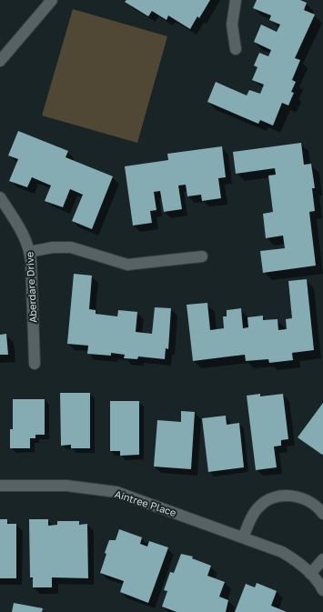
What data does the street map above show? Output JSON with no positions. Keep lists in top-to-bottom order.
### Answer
{
  "streets": {
    "street": ["Aberdare Drive", "Aintree Place"]
  }
}
